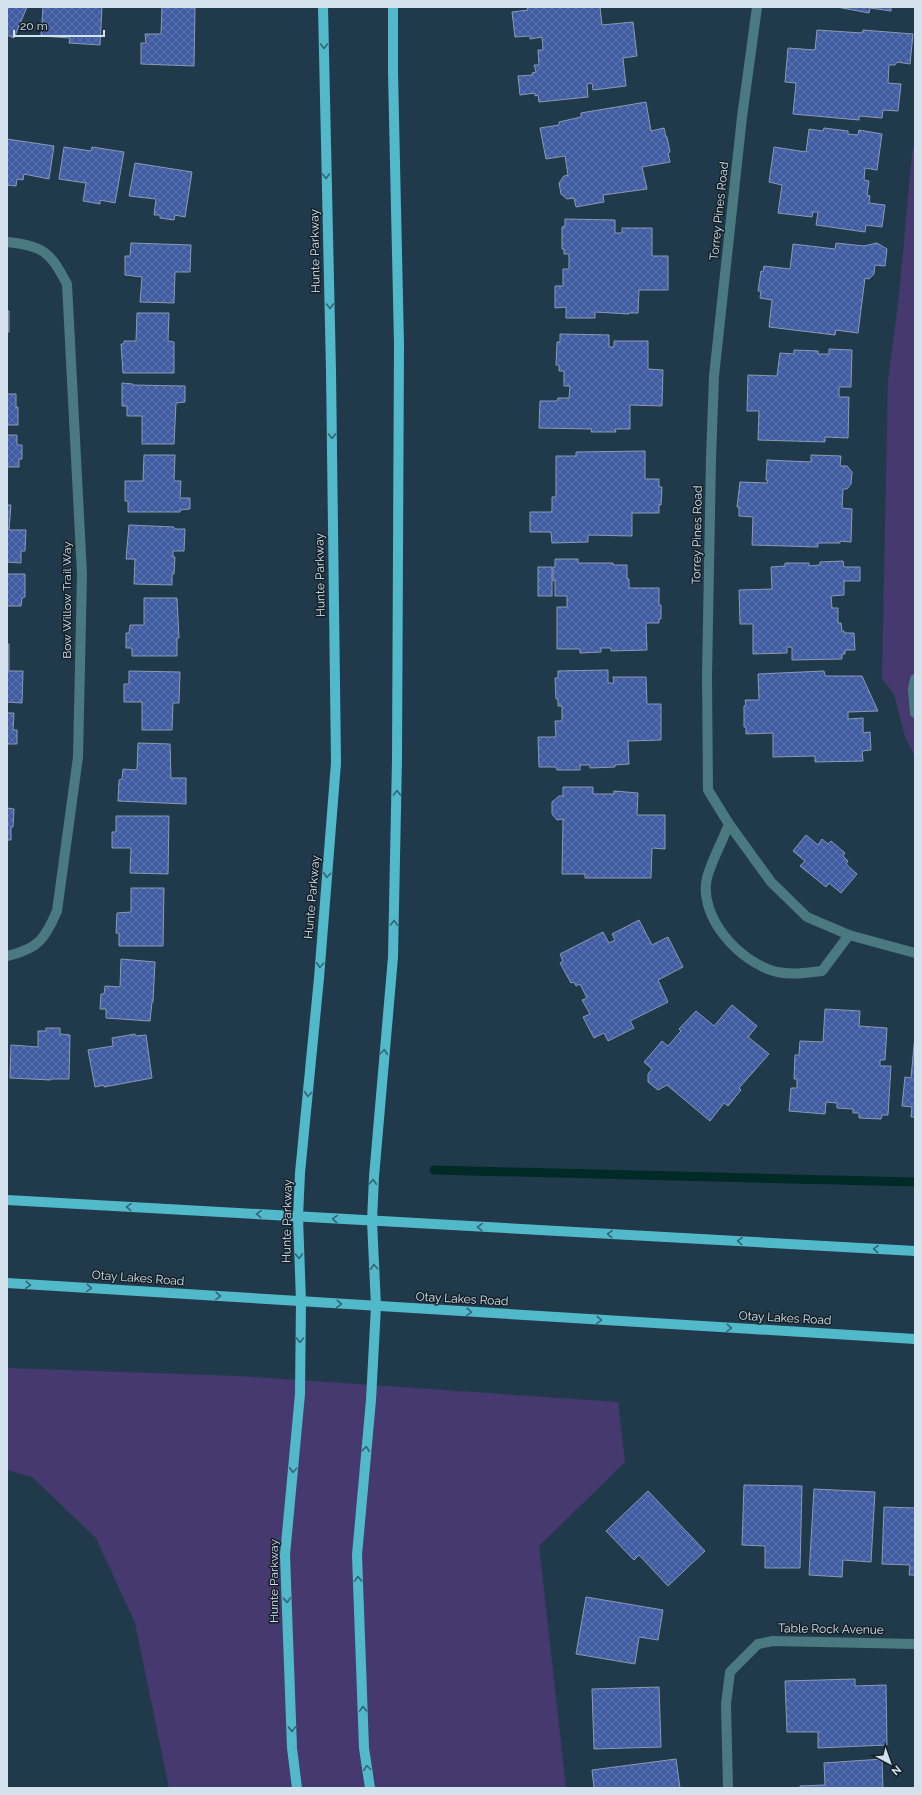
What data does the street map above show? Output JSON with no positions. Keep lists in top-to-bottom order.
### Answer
{
  "streets": {
    "main road": ["Hunte Parkway", "Otay Lakes Road"],
    "street": ["Torrey Pines Road", "Bow Willow Trail Way", "Table Rock Avenue"]
  },
  "crossings": [
    ["Hunte Parkway", "Otay Lakes Road"]
  ],
  "scale_bar": "20 m",
  "north": "bottom right"
}
